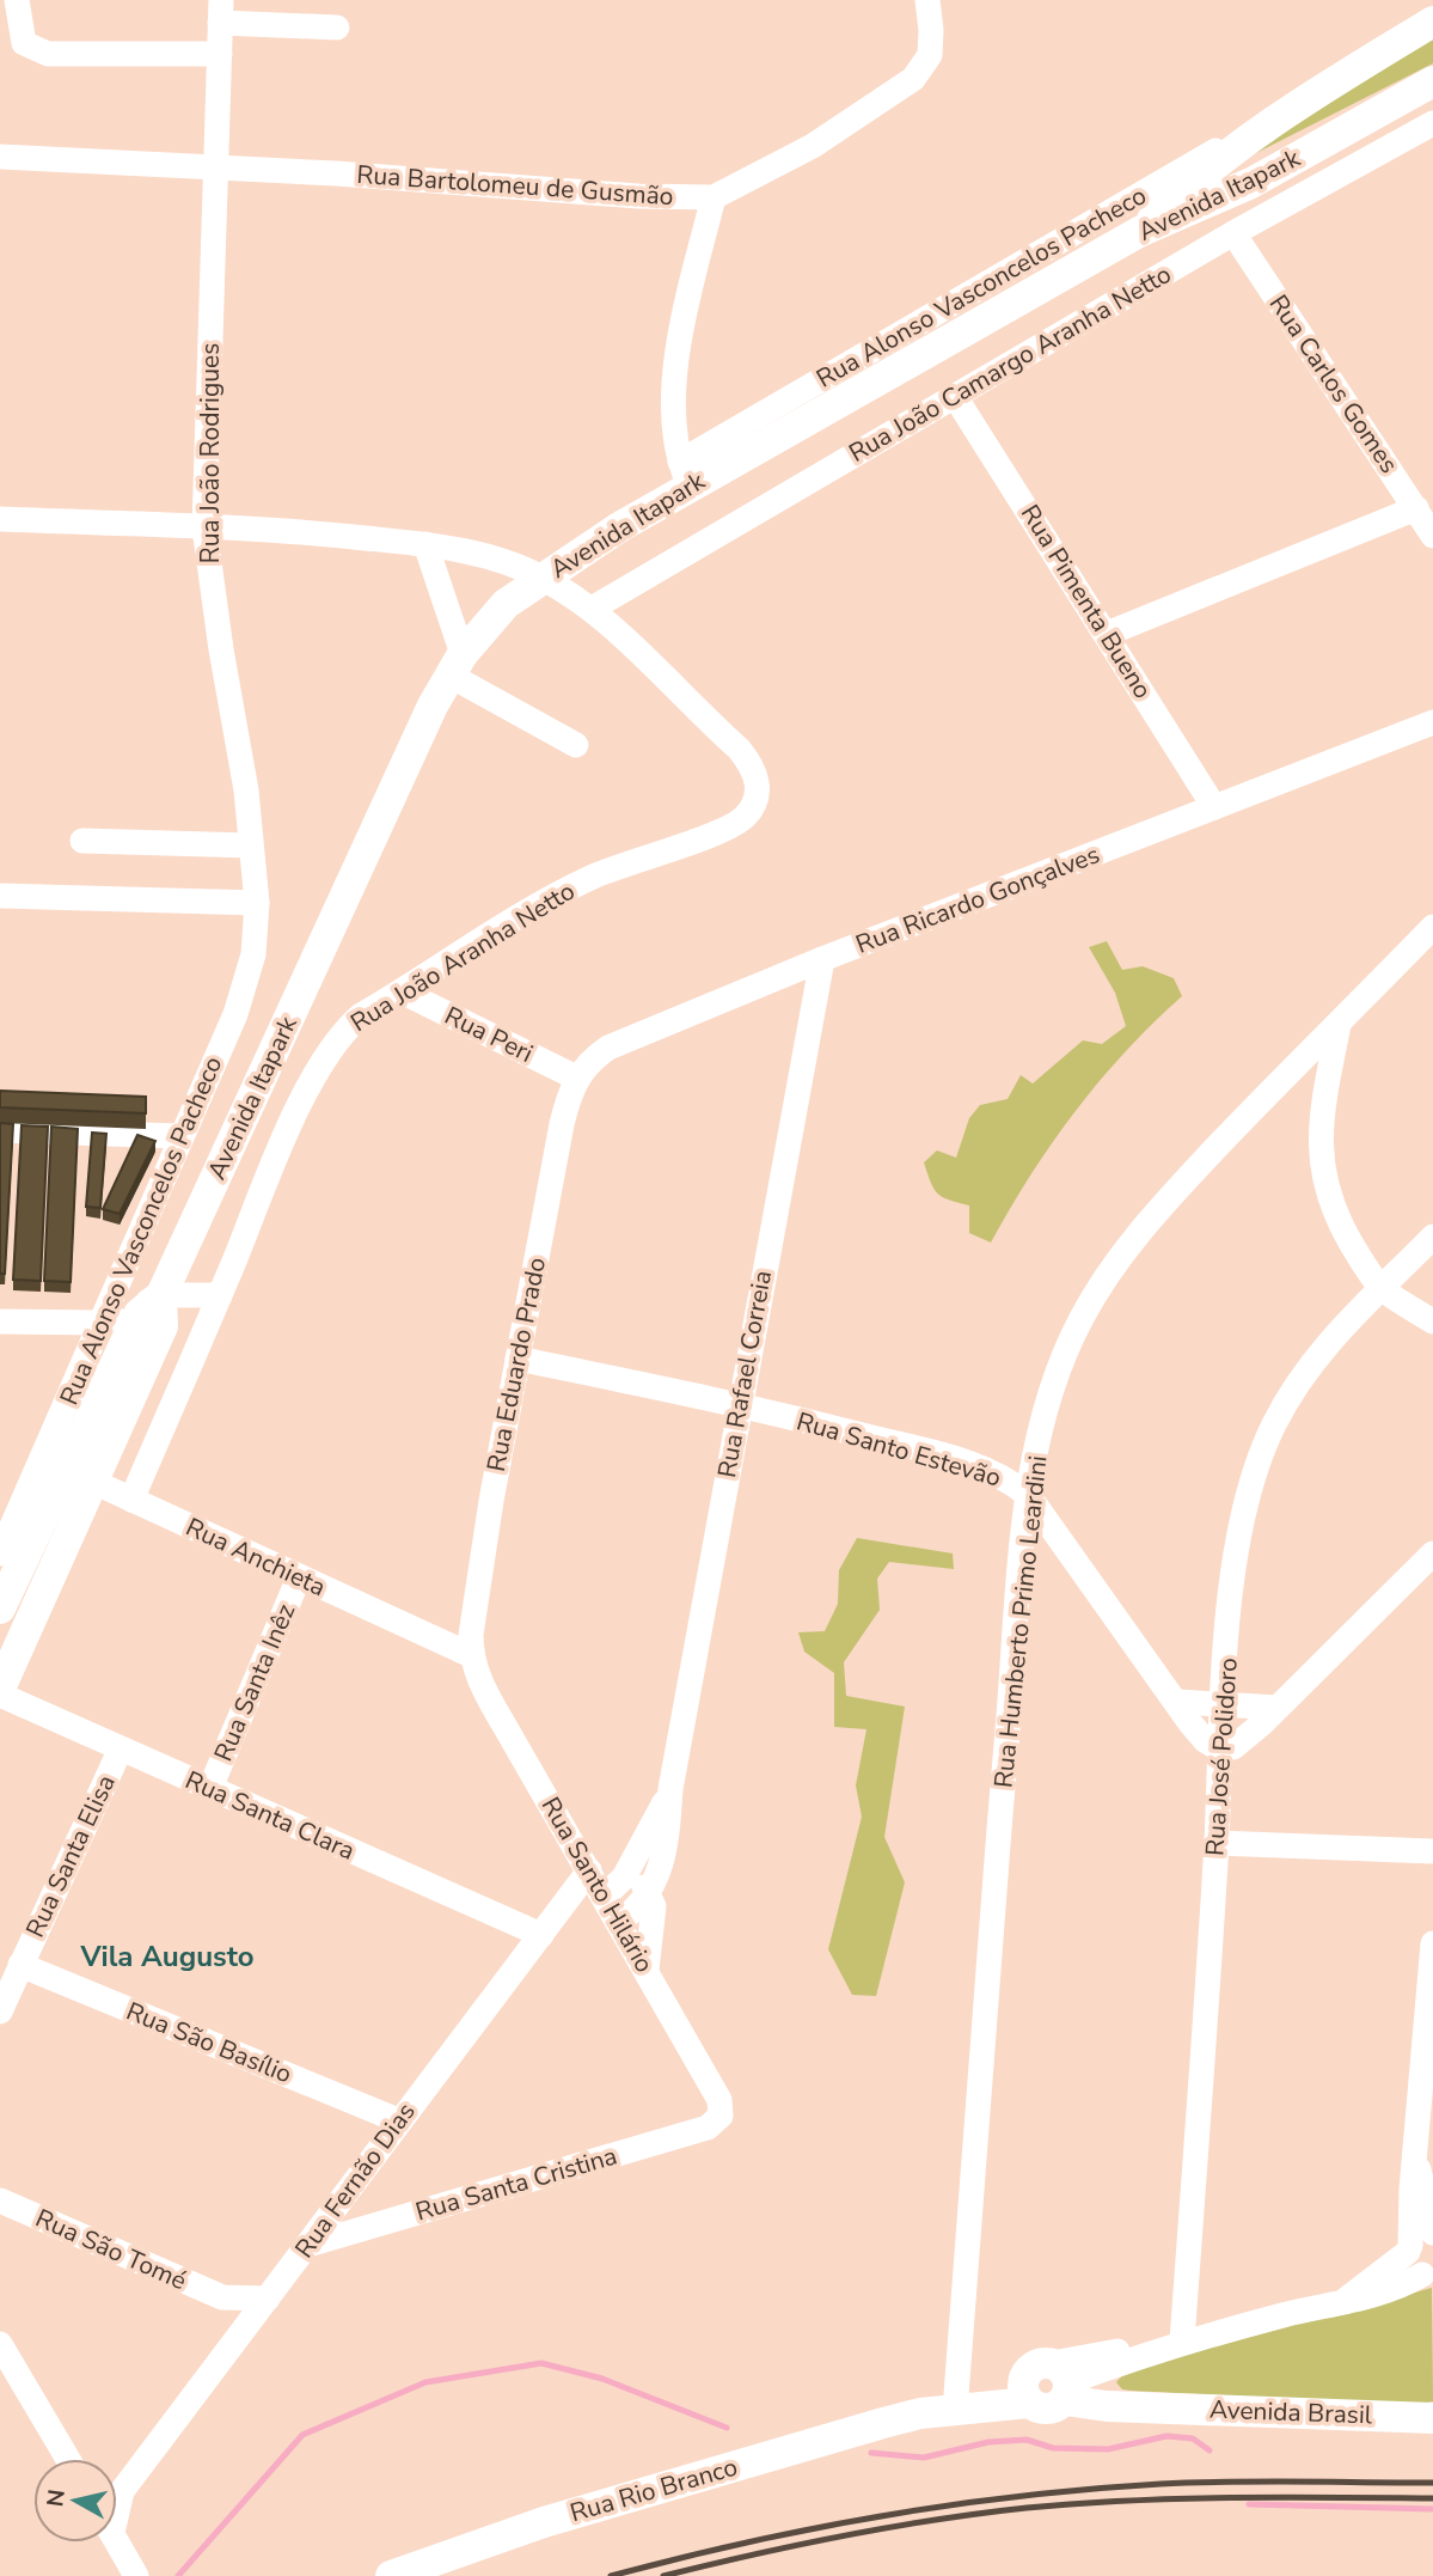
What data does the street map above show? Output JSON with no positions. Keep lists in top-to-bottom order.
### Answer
{
  "streets": {
    "main road": [
      "Avenida Itapark",
      "Rua Alonso Vasconcelos Pacheco",
      "Avenida Brasil",
      "Rua Rio Branco"
    ],
    "street": [
      "Rua Bartolomeu de Gusmão",
      "Rua João Camargo Aranha Netto",
      "Rua Carlos Gomes",
      "Rua João Rodrigues",
      "Rua Pimenta Bueno",
      "Rua Ricardo Gonçalves",
      "Rua João Aranha Netto",
      "Rua Peri",
      "Rua Eduardo Prado",
      "Rua Rafael Correia",
      "Rua Santo Estevão",
      "Rua Anchieta",
      "Rua Humberto Primo Leardini",
      "Rua Santa Inêz",
      "Rua José Polidoro",
      "Rua Santa Clara",
      "Rua Santa Elisa",
      "Rua Santo Hilário",
      "Rua São Basílio",
      "Rua Fernão Dias",
      "Rua Santa Cristina",
      "Rua São Tomé"
    ]
  },
  "crossings": [
    ["Rua Bartolomeu de Gusmão", "Rua João Rodrigues"],
    ["Avenida Itapark", "Rua Alonso Vasconcelos Pacheco"],
    ["Avenida Itapark", "Rua João Aranha Netto"],
    ["Avenida Itapark", "Rua Anchieta"],
    ["Rua Alonso Vasconcelos Pacheco", "Rua João Rodrigues"],
    ["Rua Alonso Vasconcelos Pacheco", "Rua Anchieta"],
    ["Rua João Camargo Aranha Netto", "Rua Carlos Gomes"],
    ["Rua João Camargo Aranha Netto", "Rua Pimenta Bueno"],
    ["Rua João Camargo Aranha Netto", "Rua João Aranha Netto"],
    ["Rua João Rodrigues", "Rua João Aranha Netto"],
    ["Rua Pimenta Bueno", "Rua Ricardo Gonçalves"],
    ["Rua Ricardo Gonçalves", "Rua Peri"],
    ["Rua Ricardo Gonçalves", "Rua Eduardo Prado"],
    ["Rua Ricardo Gonçalves", "Rua Rafael Correia"],
    ["Rua João Aranha Netto", "Rua Peri"],
    ["Rua João Aranha Netto", "Rua Anchieta"],
    ["Rua Peri", "Rua Eduardo Prado"],
    ["Rua Eduardo Prado", "Rua Santo Estevão"],
    ["Rua Eduardo Prado", "Rua Anchieta"],
    ["Rua Eduardo Prado", "Rua Santo Hilário"],
    ["Rua Rafael Correia", "Rua Santo Estevão"],
    ["Rua Rafael Correia", "Rua Santo Hilário"],
    ["Rua Rafael Correia", "Rua Fernão Dias"],
    ["Rua Santo Estevão", "Rua Humberto Primo Leardini"],
    ["Rua Santo Estevão", "Rua José Polidoro"],
    ["Rua Anchieta", "Rua Santa Inêz"],
    ["Rua Anchieta", "Rua Santo Hilário"],
    ["Rua Humberto Primo Leardini", "Rua Rio Branco"],
    ["Rua Santa Inêz", "Rua Santa Clara"],
    ["Rua Santa Clara", "Rua Santa Elisa"],
    ["Rua Santa Clara", "Rua Fernão Dias"],
    ["Rua Santa Elisa", "Rua São Basílio"],
    ["Rua Santo Hilário", "Rua Fernão Dias"],
    ["Rua Santo Hilário", "Rua Santa Cristina"],
    ["Rua São Basílio", "Rua Fernão Dias"],
    ["Rua Fernão Dias", "Rua Santa Cristina"],
    ["Rua Fernão Dias", "Rua São Tomé"],
    ["Avenida Brasil", "Rua Rio Branco"]
  ],
  "districts": ["Vila Augusto"],
  "north": "left"
}
